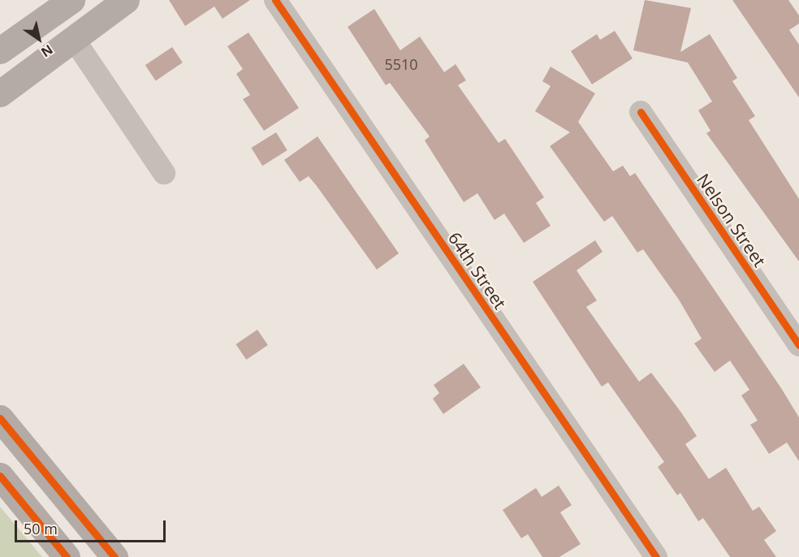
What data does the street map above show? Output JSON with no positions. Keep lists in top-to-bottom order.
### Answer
{
  "streets": {
    "street": ["Nelson Street", "64th Street"]
  },
  "house_numbers": ["5510"],
  "scale_bar": "50 m",
  "north": "bottom right"
}
